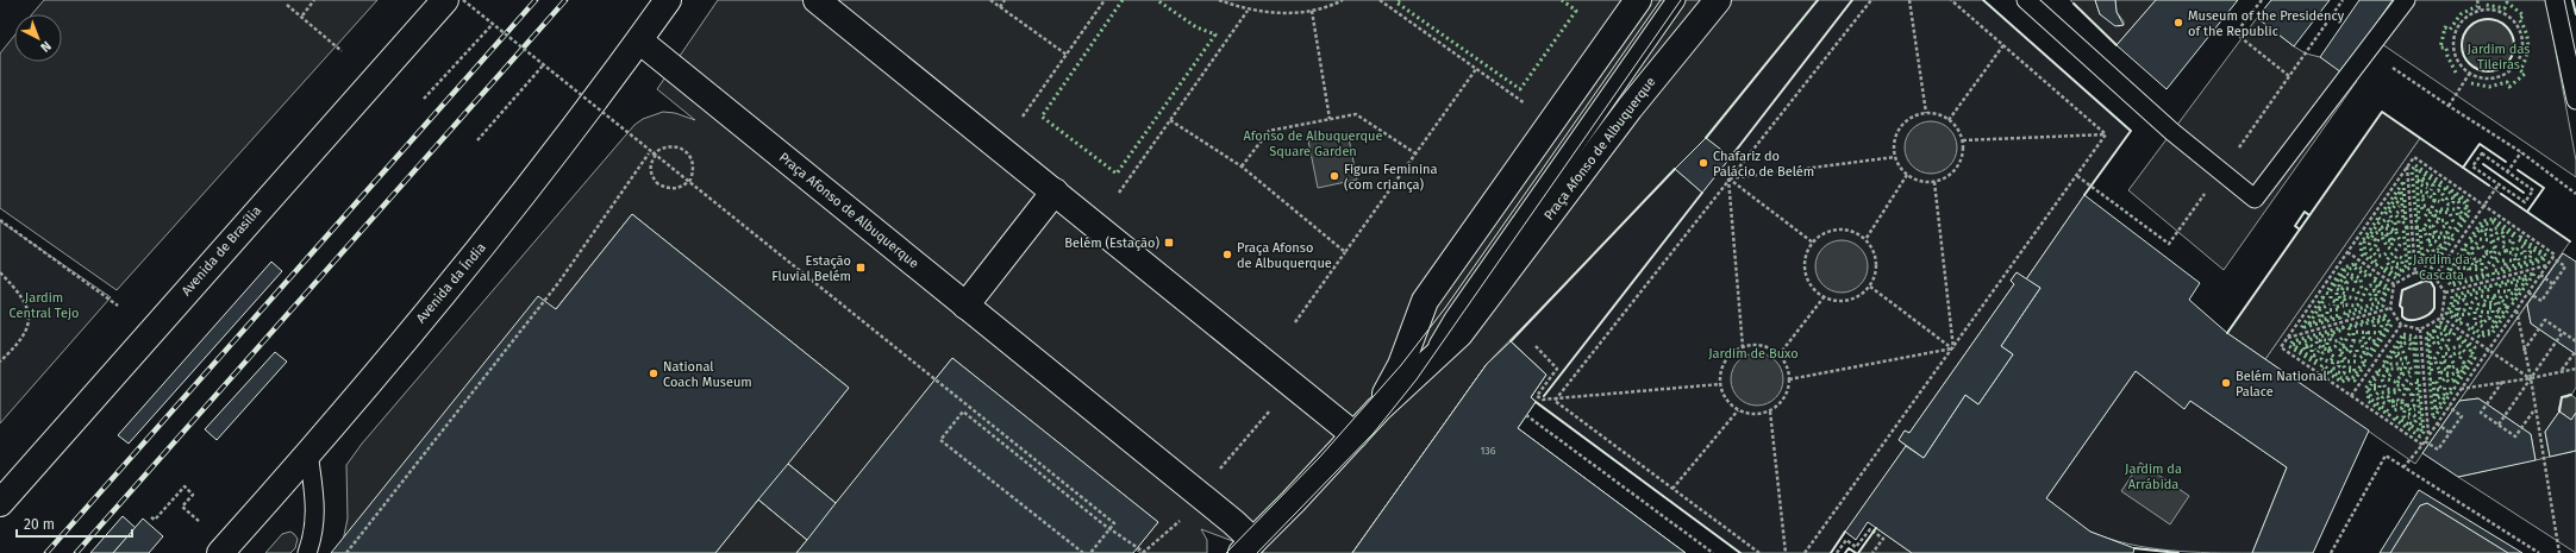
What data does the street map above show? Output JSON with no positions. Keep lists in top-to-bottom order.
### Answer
{
  "streets": {
    "main road": ["Praça Afonso de Albuquerque", "Avenida de Brasília", "Avenida da Índia"]
  },
  "crossings": [
    ["Praça Afonso de Albuquerque", "Avenida da Índia"]
  ],
  "parks": [
    "Jardim das Tileiras",
    "Afonso de Albuquerque Square Garden",
    "Jardim da Cascata",
    "Jardim Central Tejo",
    "Jardim de Buxo",
    "Jardim da Arrábida"
  ],
  "places": {
    "other": [
      "Museum of the Presidency of the Republic",
      "Chafariz do Palácio de Belém",
      "Figura Feminina (com criança)",
      "Praça Afonso de Albuquerque",
      "National Coach Museum",
      "Belém National Palace"
    ],
    "transit": ["Belém (Estação)", "Estação Fluvial Belém"]
  },
  "house_numbers": ["136"],
  "scale_bar": "20 m",
  "north": "bottom right"
}
